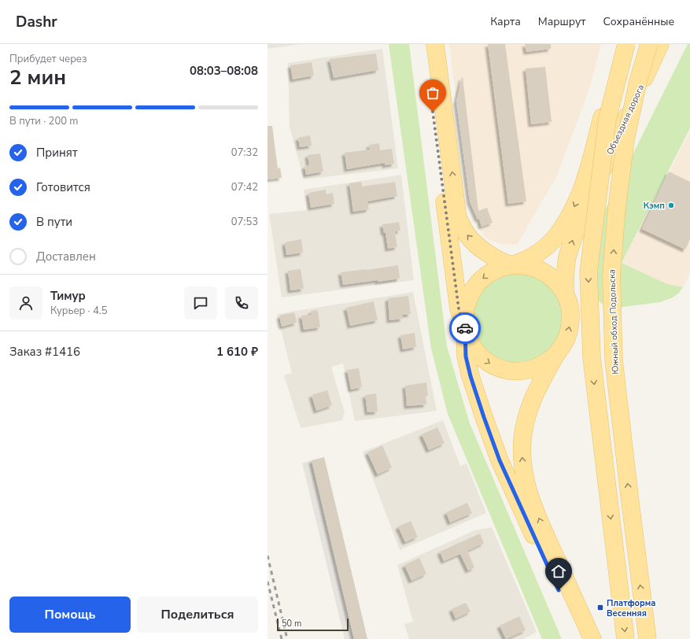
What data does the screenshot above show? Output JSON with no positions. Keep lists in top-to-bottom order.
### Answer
{
  "streets": {
    "main road": ["Объездная дорога", "Южный обход Подольска"]
  },
  "places": {
    "other": ["Кэмп"],
    "transit": ["Платформа Весенняя"]
  },
  "scale_bar": "50 m",
  "page": {
    "header": "Dashr",
    "nav": ["Карта", "Маршрут", "Сохранённые"],
    "heading": ["2 мин", "Прибудет через", "08:03–08:08"],
    "panel": [
      "Тимур",
      "Курьер · 4.5",
      "Заказ #1416",
      "1 610 ₽"
    ],
    "bar": "В пути · 200 m",
    "list": [
      ["Принят", "07:32"],
      ["Готовится", "07:42"],
      ["В пути", "07:53"],
      "Доставлен"
    ],
    "buttons": ["Помощь", "Поделиться"],
    "scale": "50 m"
  }
}
